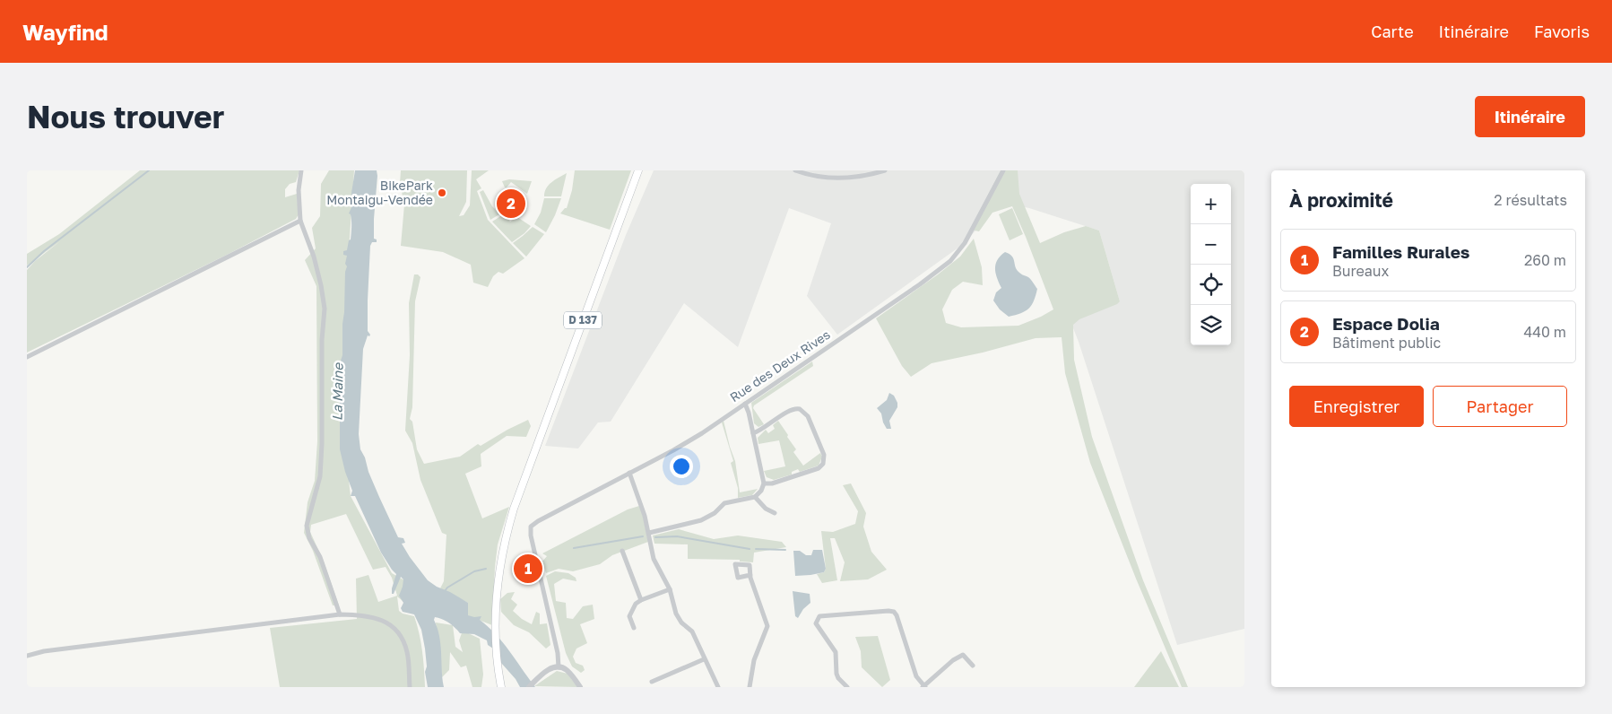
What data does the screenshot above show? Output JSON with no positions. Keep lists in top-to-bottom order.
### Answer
{
  "streets": {
    "main road": ["D 137"],
    "street": ["Rue des Deux Rives"]
  },
  "water": ["La Maine"],
  "places": ["BikePark Montaigu-Vendée"],
  "page": {
    "header": "Wayfind",
    "nav": ["Carte", "Itinéraire", "Favoris"],
    "buttons": [
      "Itinéraire",
      ["Enregistrer", "Partager"]
    ],
    "title": "Nous trouver",
    "heading": ["À proximité", "2 résultats"],
    "map_buttons": ["+", "−"],
    "pins": ["2", "1"],
    "list": [
      {
        "mark": "1",
        "name": "Familles Rurales",
        "note": "Bureaux",
        "value": "260 m"
      },
      {
        "mark": "2",
        "name": "Espace Dolia",
        "note": "Bâtiment public",
        "value": "440 m"
      }
    ]
  }
}
